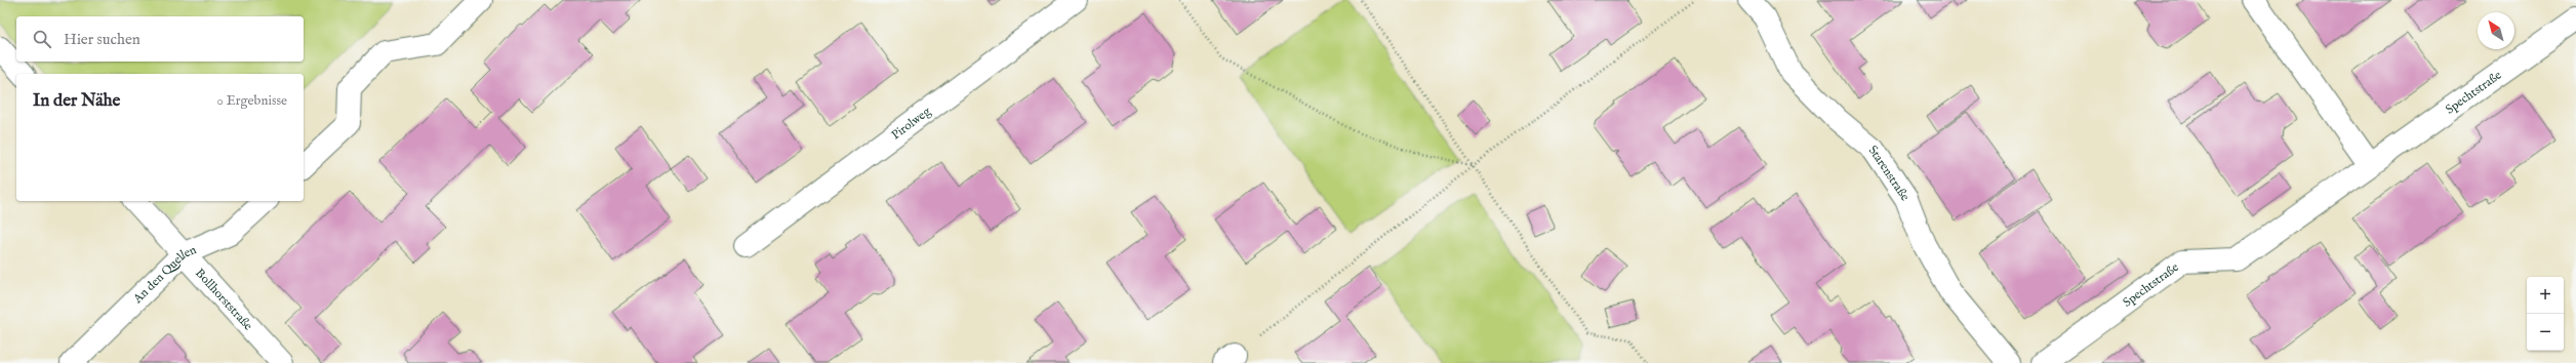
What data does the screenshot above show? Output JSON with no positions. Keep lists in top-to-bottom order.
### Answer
{
  "streets": {
    "street": [
      "Spechtstraße",
      "Pirolweg",
      "Starenstraße",
      "An den Quellen",
      "Bollhorststraße"
    ]
  },
  "crossings": [
    ["An den Quellen", "Bollhorststraße"]
  ],
  "north": "top left",
  "page": {
    "search": "Hier suchen",
    "heading": ["In der Nähe", "0 Ergebnisse"],
    "map_buttons": ["+", "−"]
  }
}
